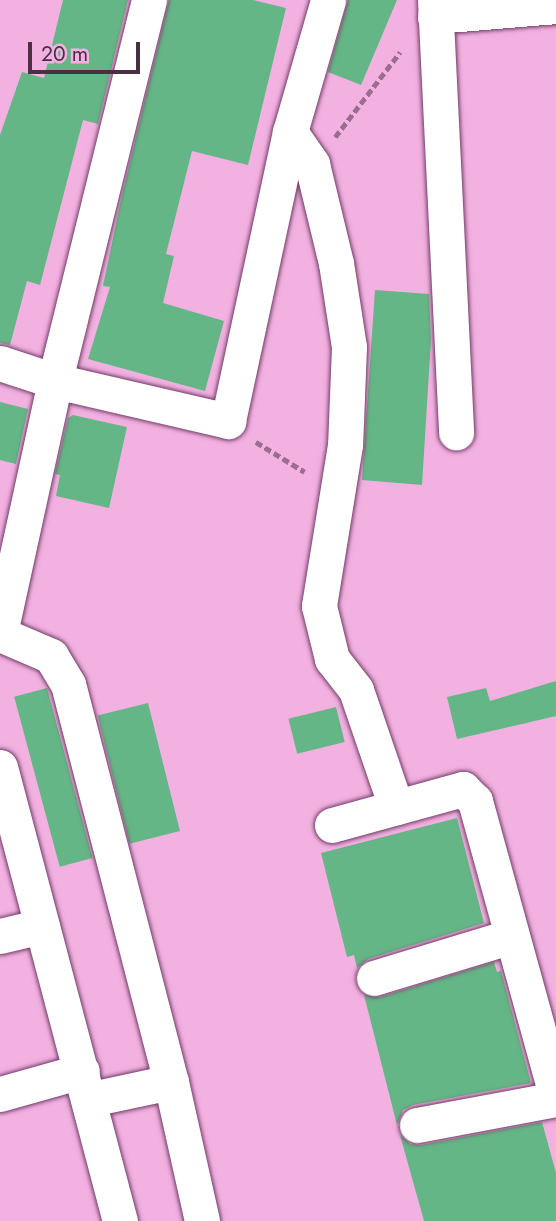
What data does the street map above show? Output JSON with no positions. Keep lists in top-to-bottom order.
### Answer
{
  "scale_bar": "20 m"
}
